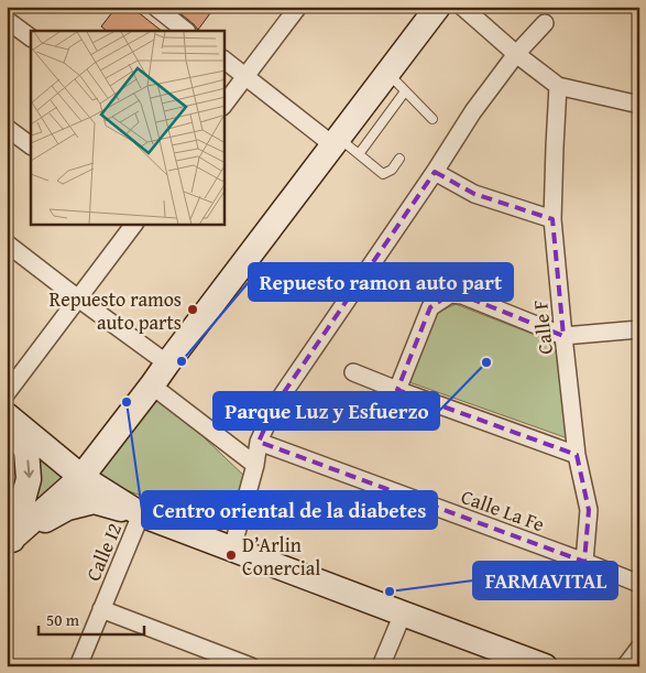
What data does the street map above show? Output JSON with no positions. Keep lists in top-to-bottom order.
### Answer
{
  "streets": {
    "street": ["Calle F", "Calle La Fe", "Calle I2"]
  },
  "crossings": [
    ["Calle F", "Calle La Fe"]
  ],
  "places": [
    "Repuesto ramos auto parts",
    "Repuesto ramon auto part",
    "Parque Luz y Esfuerzo",
    "Centro oriental de la diabetes",
    "D’Arlin Conercial",
    "FARMAVITAL"
  ],
  "scale_bar": "50 m"
}
